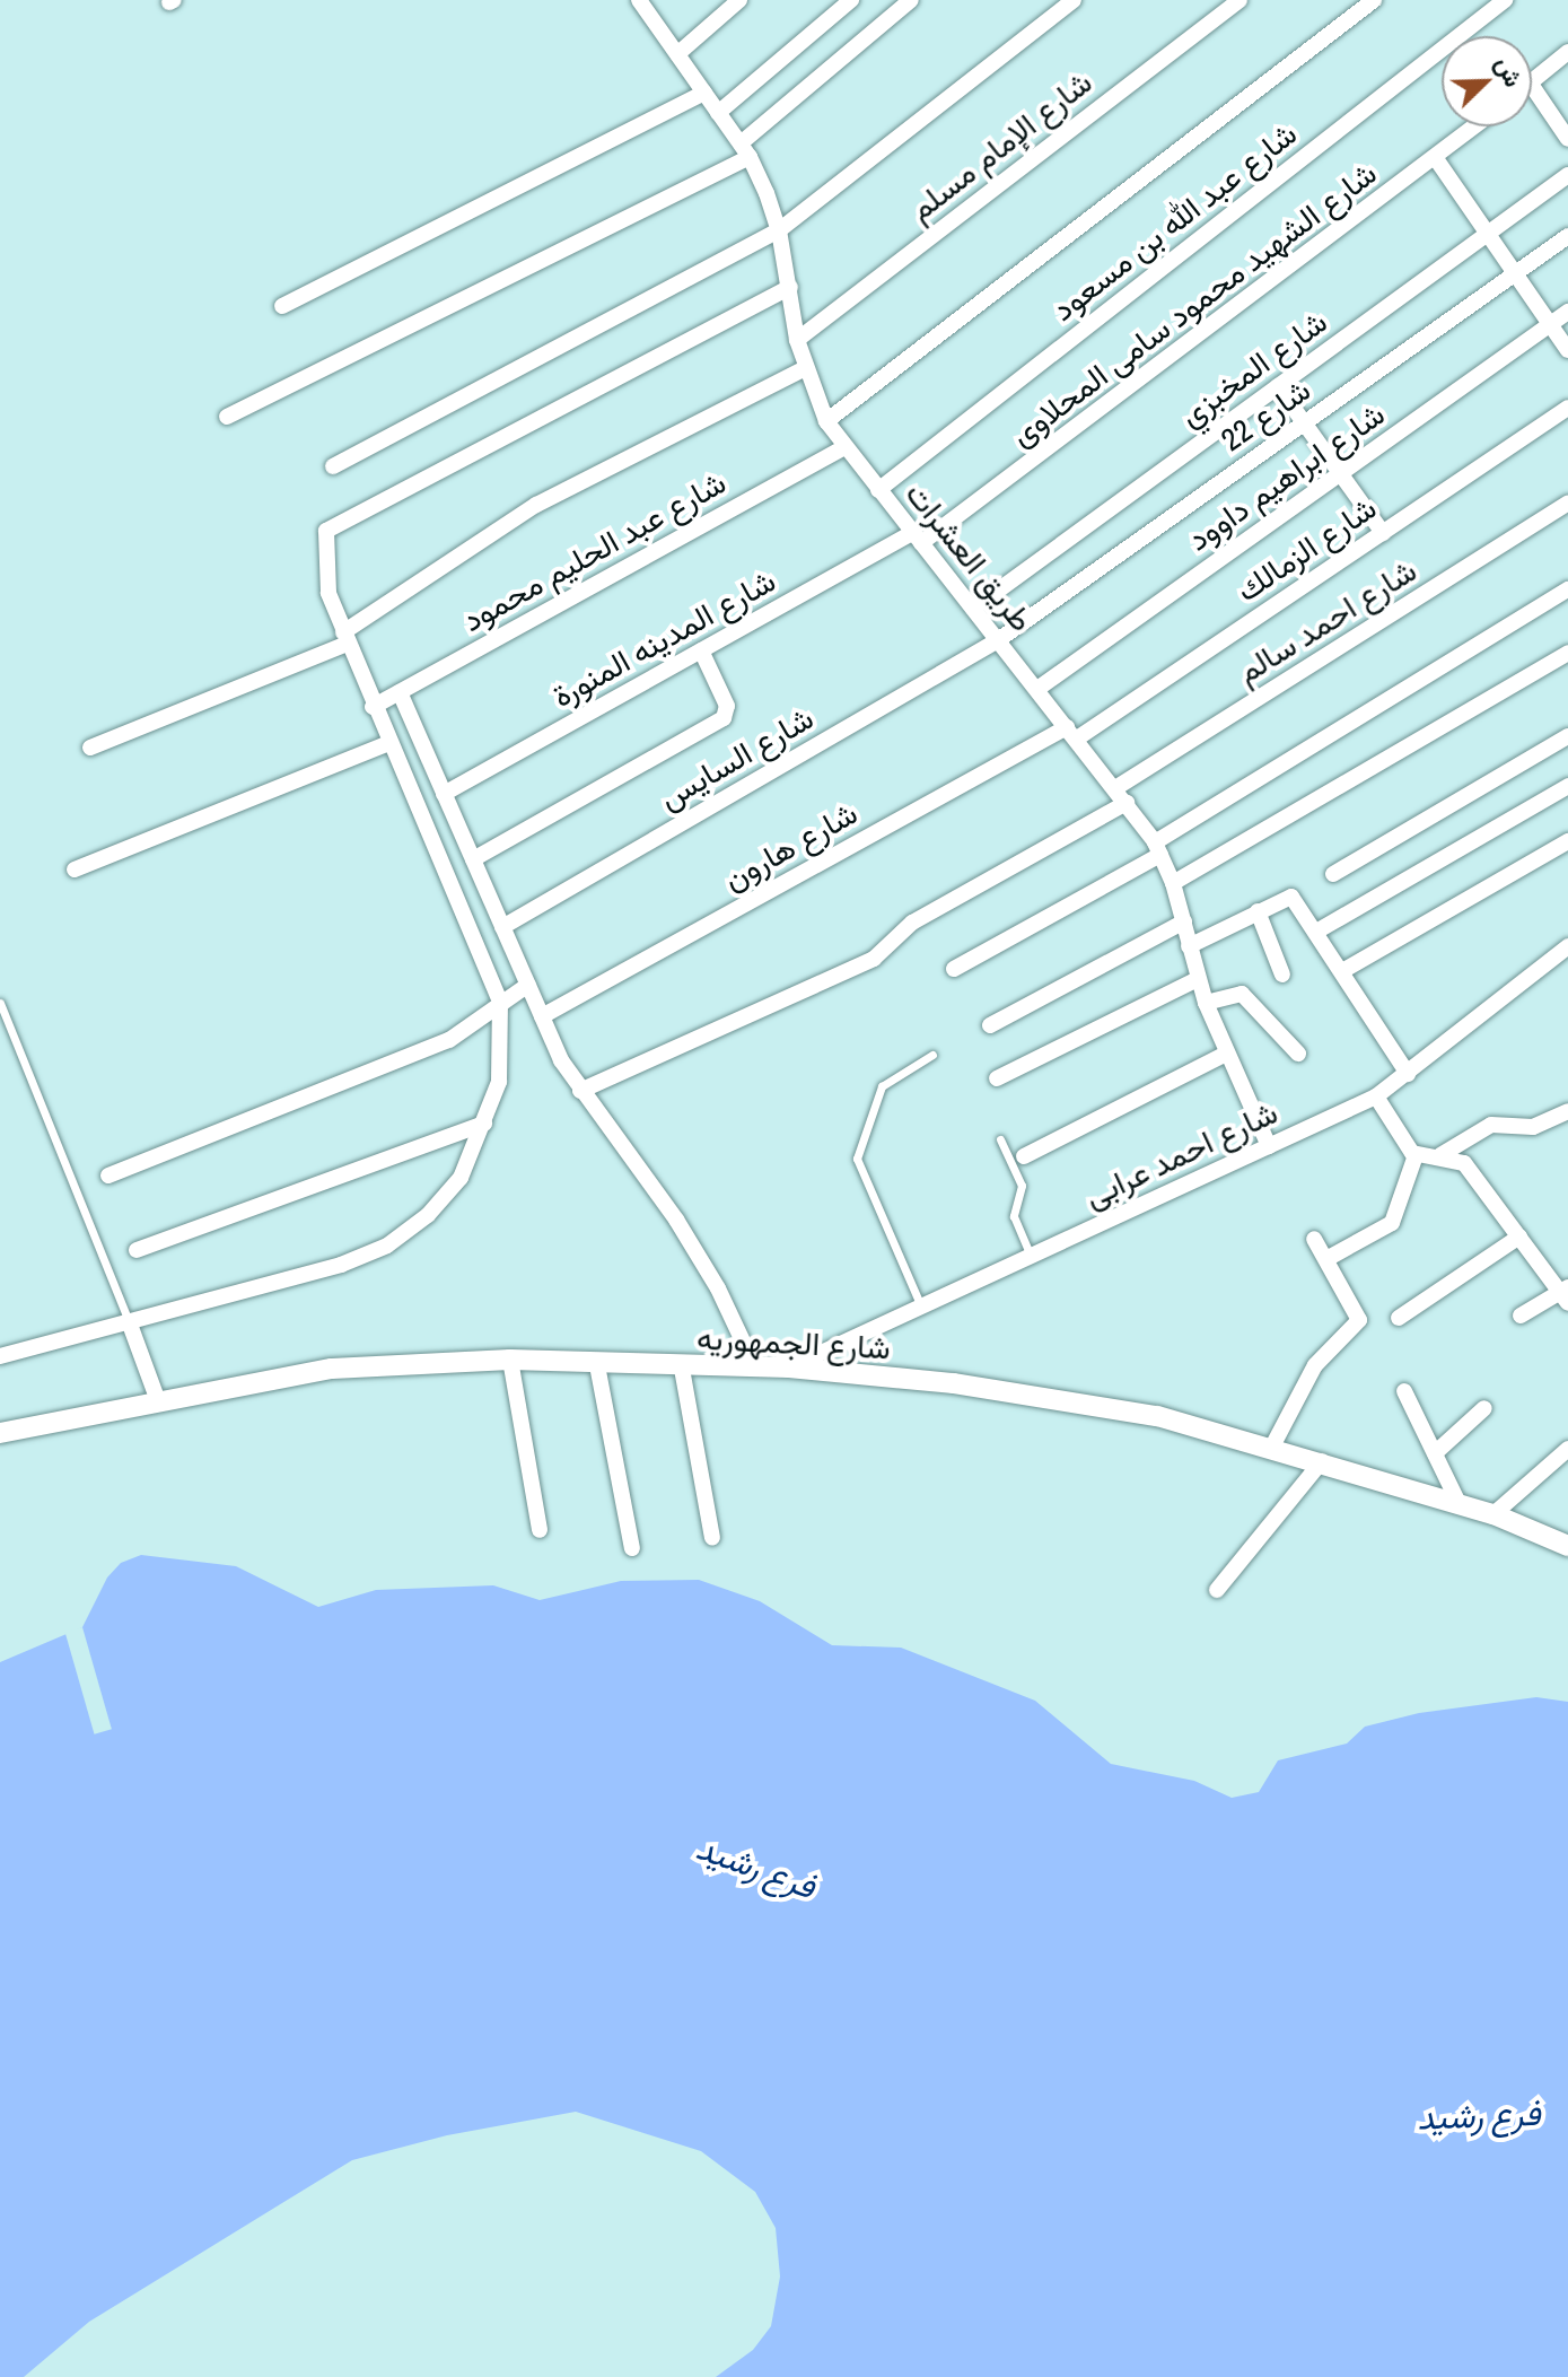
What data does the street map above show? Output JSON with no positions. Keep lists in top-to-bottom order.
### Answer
{
  "streets": {
    "street": [
      "شارع الإمام مسلم",
      "شارع عبد الله بن مسعود",
      "شارع الشهيد محمود سامى المحلاوى",
      "شارع المخبزي",
      "شارع 22",
      "شارع ابراهيم داوود",
      "شارع الزمالك",
      "شارع عبد الحليم محمود",
      "طريق العشرات",
      "شارع احمد سالم",
      "شارع المدينه المنورة",
      "شارع السايس",
      "شارع هارون",
      "شارع احمد عرابى",
      "شارع الجمهوريه"
    ]
  },
  "crossings": [
    ["شارع الإمام مسلم", "طريق العشرات"],
    ["شارع عبد الله بن مسعود", "طريق العشرات"],
    ["شارع الشهيد محمود سامى المحلاوى", "طريق العشرات"],
    ["شارع الشهيد محمود سامى المحلاوى", "شارع المدينه المنورة"],
    ["شارع المخبزي", "طريق العشرات"],
    ["شارع 22", "طريق العشرات"],
    ["شارع 22", "شارع السايس"],
    ["شارع ابراهيم داوود", "طريق العشرات"],
    ["شارع الزمالك", "طريق العشرات"],
    ["شارع الزمالك", "شارع هارون"],
    ["شارع عبد الحليم محمود", "طريق العشرات"],
    ["طريق العشرات", "شارع احمد سالم"],
    ["طريق العشرات", "شارع المدينه المنورة"],
    ["طريق العشرات", "شارع السايس"],
    ["طريق العشرات", "شارع هارون"],
    ["طريق العشرات", "شارع احمد عرابى"],
    ["شارع احمد عرابى", "شارع الجمهوريه"]
  ],
  "water": ["فرع رشيد"],
  "north": "top right"
}
